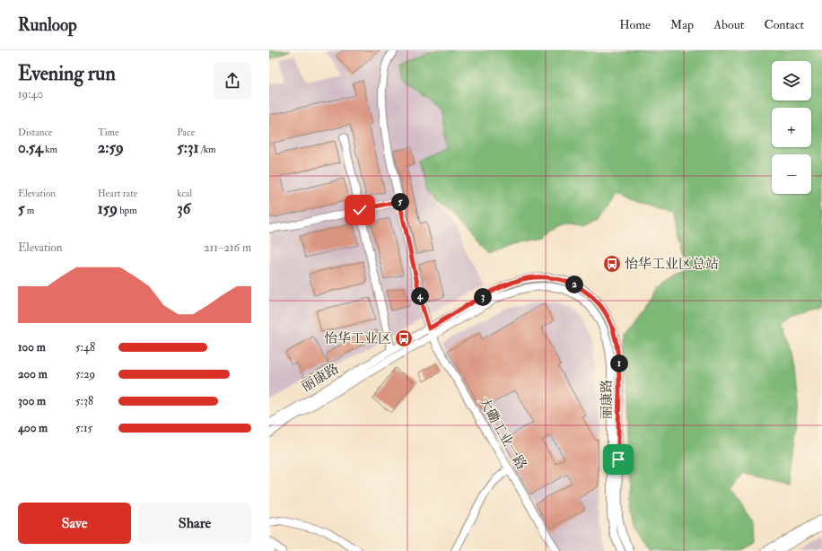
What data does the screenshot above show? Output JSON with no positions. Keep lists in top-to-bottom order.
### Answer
{
  "streets": {
    "street": ["丽康路", "大磡工业一路"]
  },
  "crossings": [
    ["丽康路", "大磡工业一路"]
  ],
  "places": {
    "bus stop": ["怡华工业区总站", "怡华工业区"]
  },
  "page": {
    "header": "Runloop",
    "nav": [
      "Home",
      "Map",
      "About",
      "Contact"
    ],
    "heading": ["Evening run", "19:40"],
    "map_buttons": ["+", "−"],
    "stats": [
      ["Distance", "0.54 km"],
      ["Time", "2:59"],
      ["Pace", "5:31 /km"],
      ["Elevation", "5 m"],
      ["Heart rate", "159 bpm"],
      ["kcal", "36"]
    ],
    "pins": [
      "5",
      "2",
      "4",
      "3",
      "1"
    ],
    "chart": ["Elevation", "211–216 m"],
    "list": [
      {
        "name": "100 m",
        "note": "5:48"
      },
      {
        "name": "200 m",
        "note": "5:29"
      },
      {
        "name": "300 m",
        "note": "5:38"
      },
      {
        "name": "400 m",
        "note": "5:15"
      }
    ],
    "buttons": ["Save", "Share"]
  }
}
